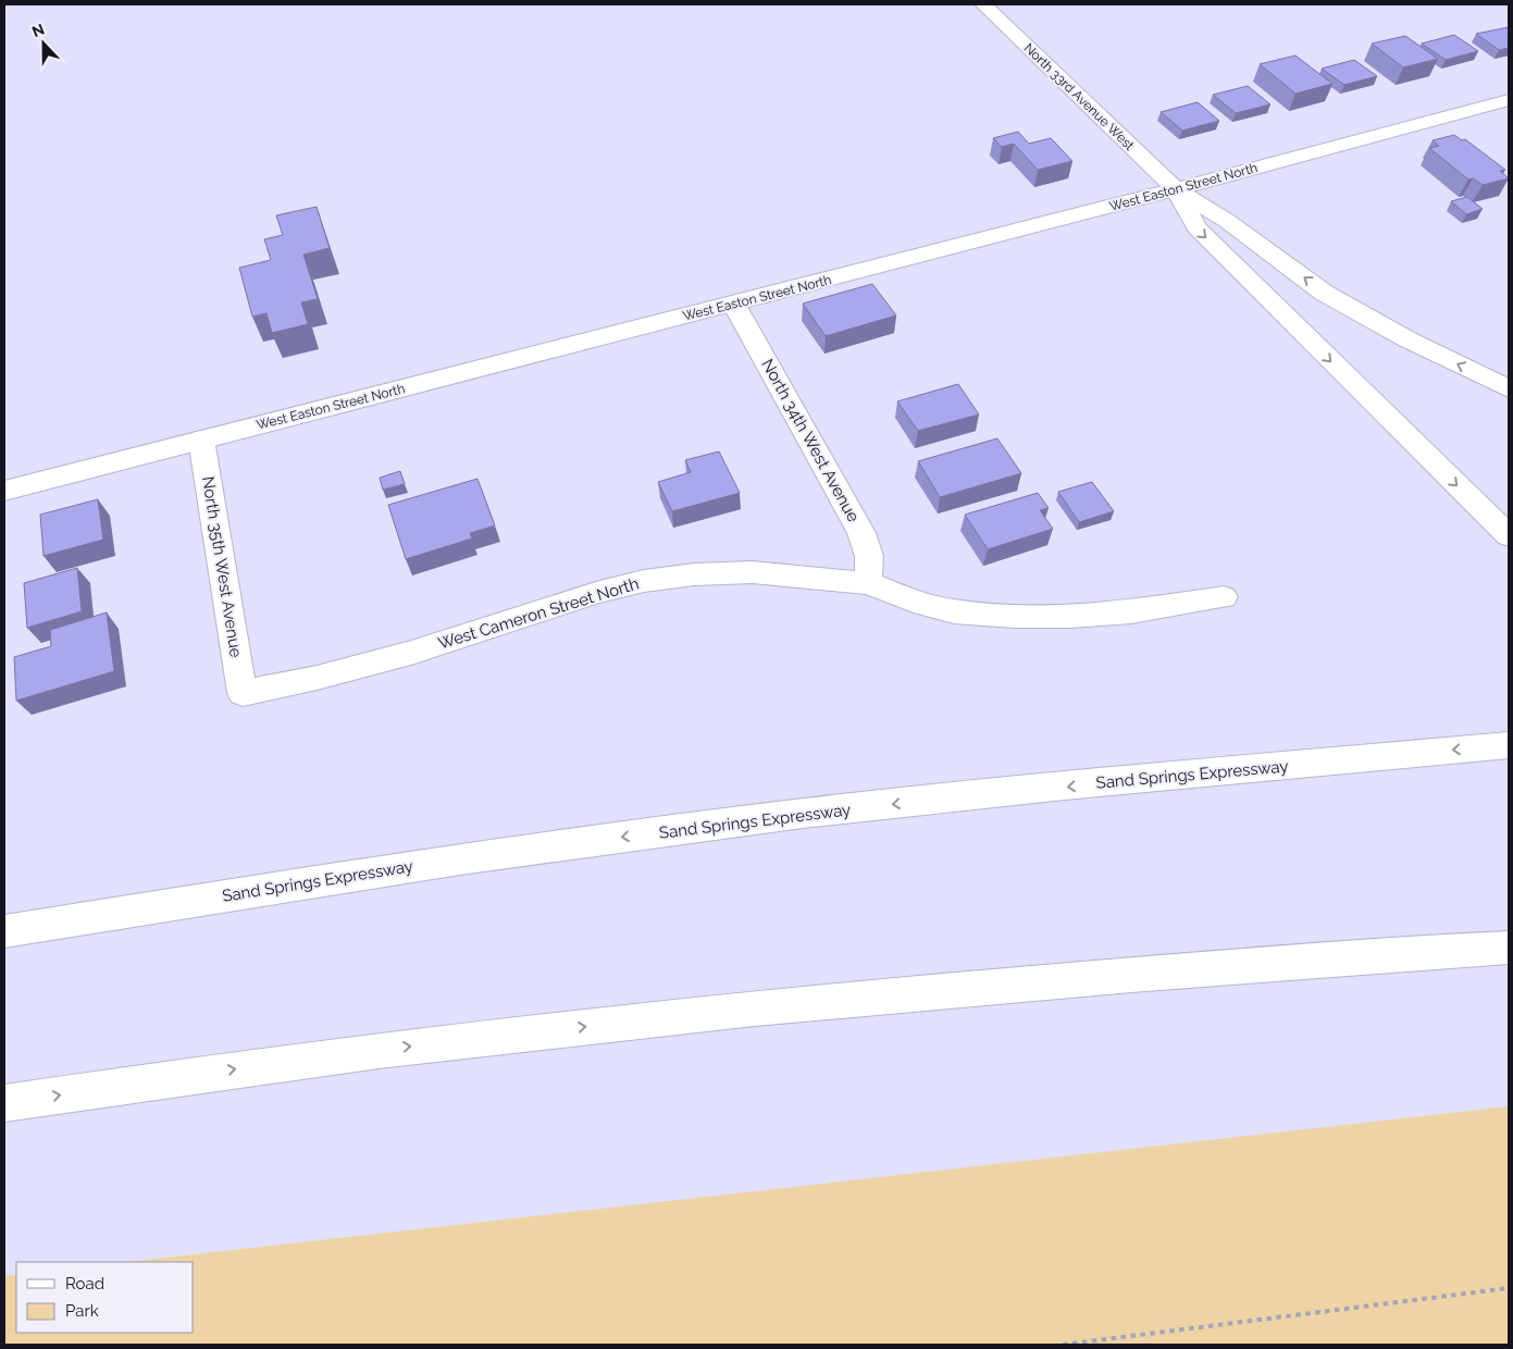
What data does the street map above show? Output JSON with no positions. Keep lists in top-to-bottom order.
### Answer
{
  "streets": {
    "main road": [
      "North 33rd Avenue West",
      "West Easton Street North",
      "North 34th West Avenue",
      "North 35th West Avenue",
      "West Cameron Street North",
      "Sand Springs Expressway"
    ]
  },
  "crossings": [
    ["North 33rd Avenue West", "West Easton Street North"],
    ["West Easton Street North", "North 34th West Avenue"],
    ["West Easton Street North", "North 35th West Avenue"],
    ["North 34th West Avenue", "West Cameron Street North"],
    ["North 35th West Avenue", "West Cameron Street North"]
  ],
  "legend": ["Road", "Park"],
  "north": "top"
}
